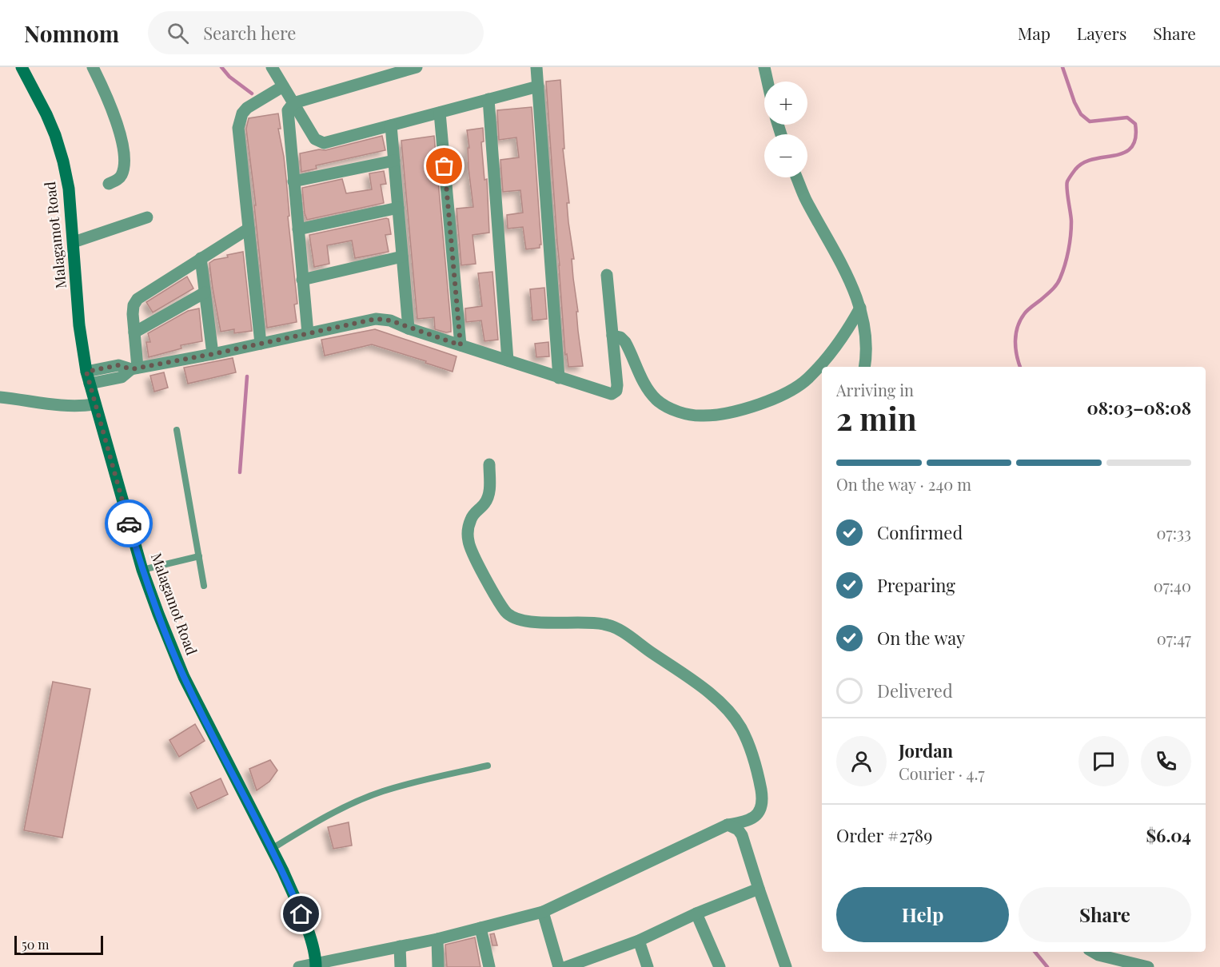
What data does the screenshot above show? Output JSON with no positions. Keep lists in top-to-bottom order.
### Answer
{
  "streets": {
    "street": ["Malagamot Road"]
  },
  "scale_bar": "50 m",
  "page": {
    "header": "Nomnom",
    "search": "Search here",
    "nav": ["Map", "Layers", "Share"],
    "map_buttons": ["+", "−"],
    "heading": ["2 min", "Arriving in", "08:03–08:08"],
    "panel": [
      "Jordan",
      "Courier · 4.7",
      "Order #2789",
      "$6.04"
    ],
    "bar": "On the way · 240 m",
    "list": [
      ["Confirmed", "07:33"],
      ["Preparing", "07:40"],
      ["On the way", "07:47"],
      "Delivered"
    ],
    "buttons": ["Help", "Share"],
    "scale": "50 m"
  }
}
